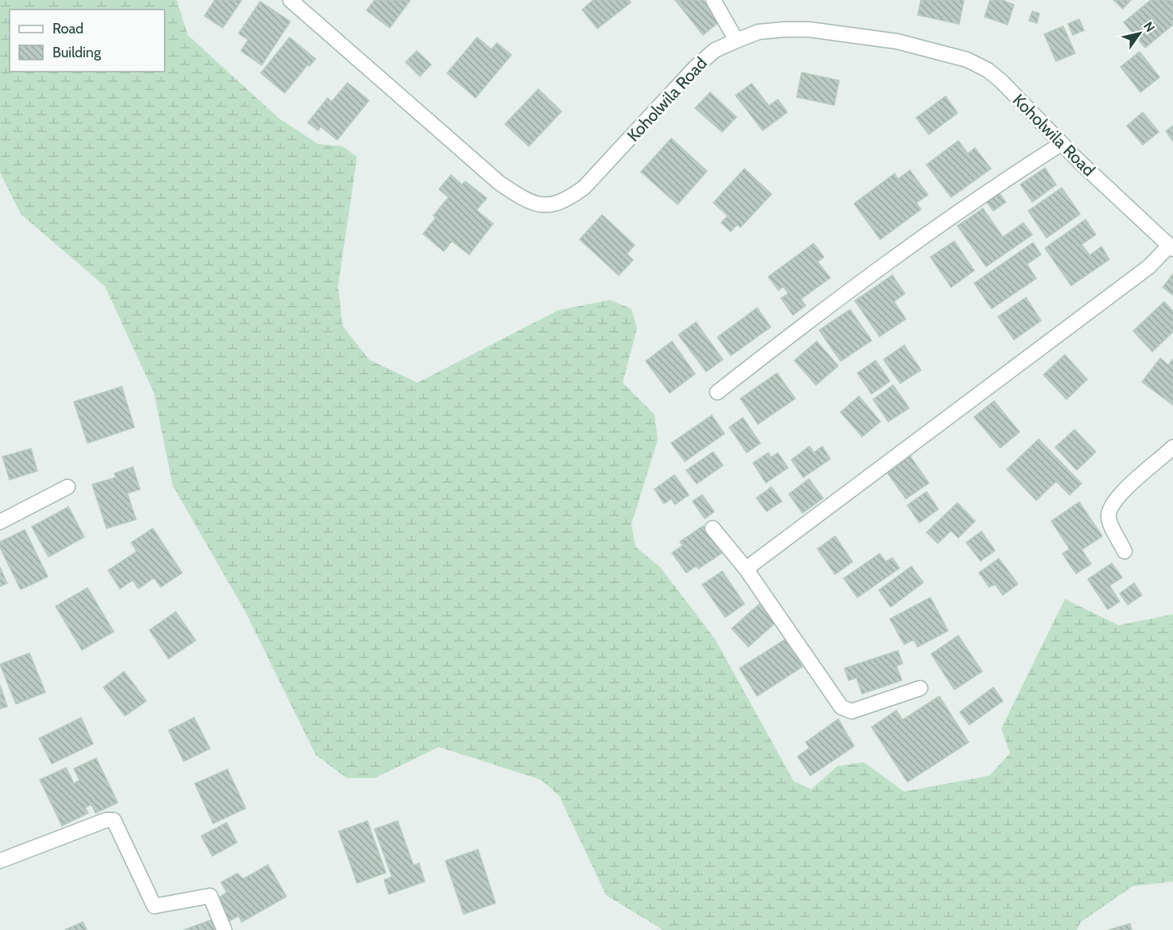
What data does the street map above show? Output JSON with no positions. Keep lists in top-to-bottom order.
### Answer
{
  "streets": {
    "street": ["Koholwila Road"]
  },
  "legend": ["Road", "Building"],
  "north": "top right"
}
